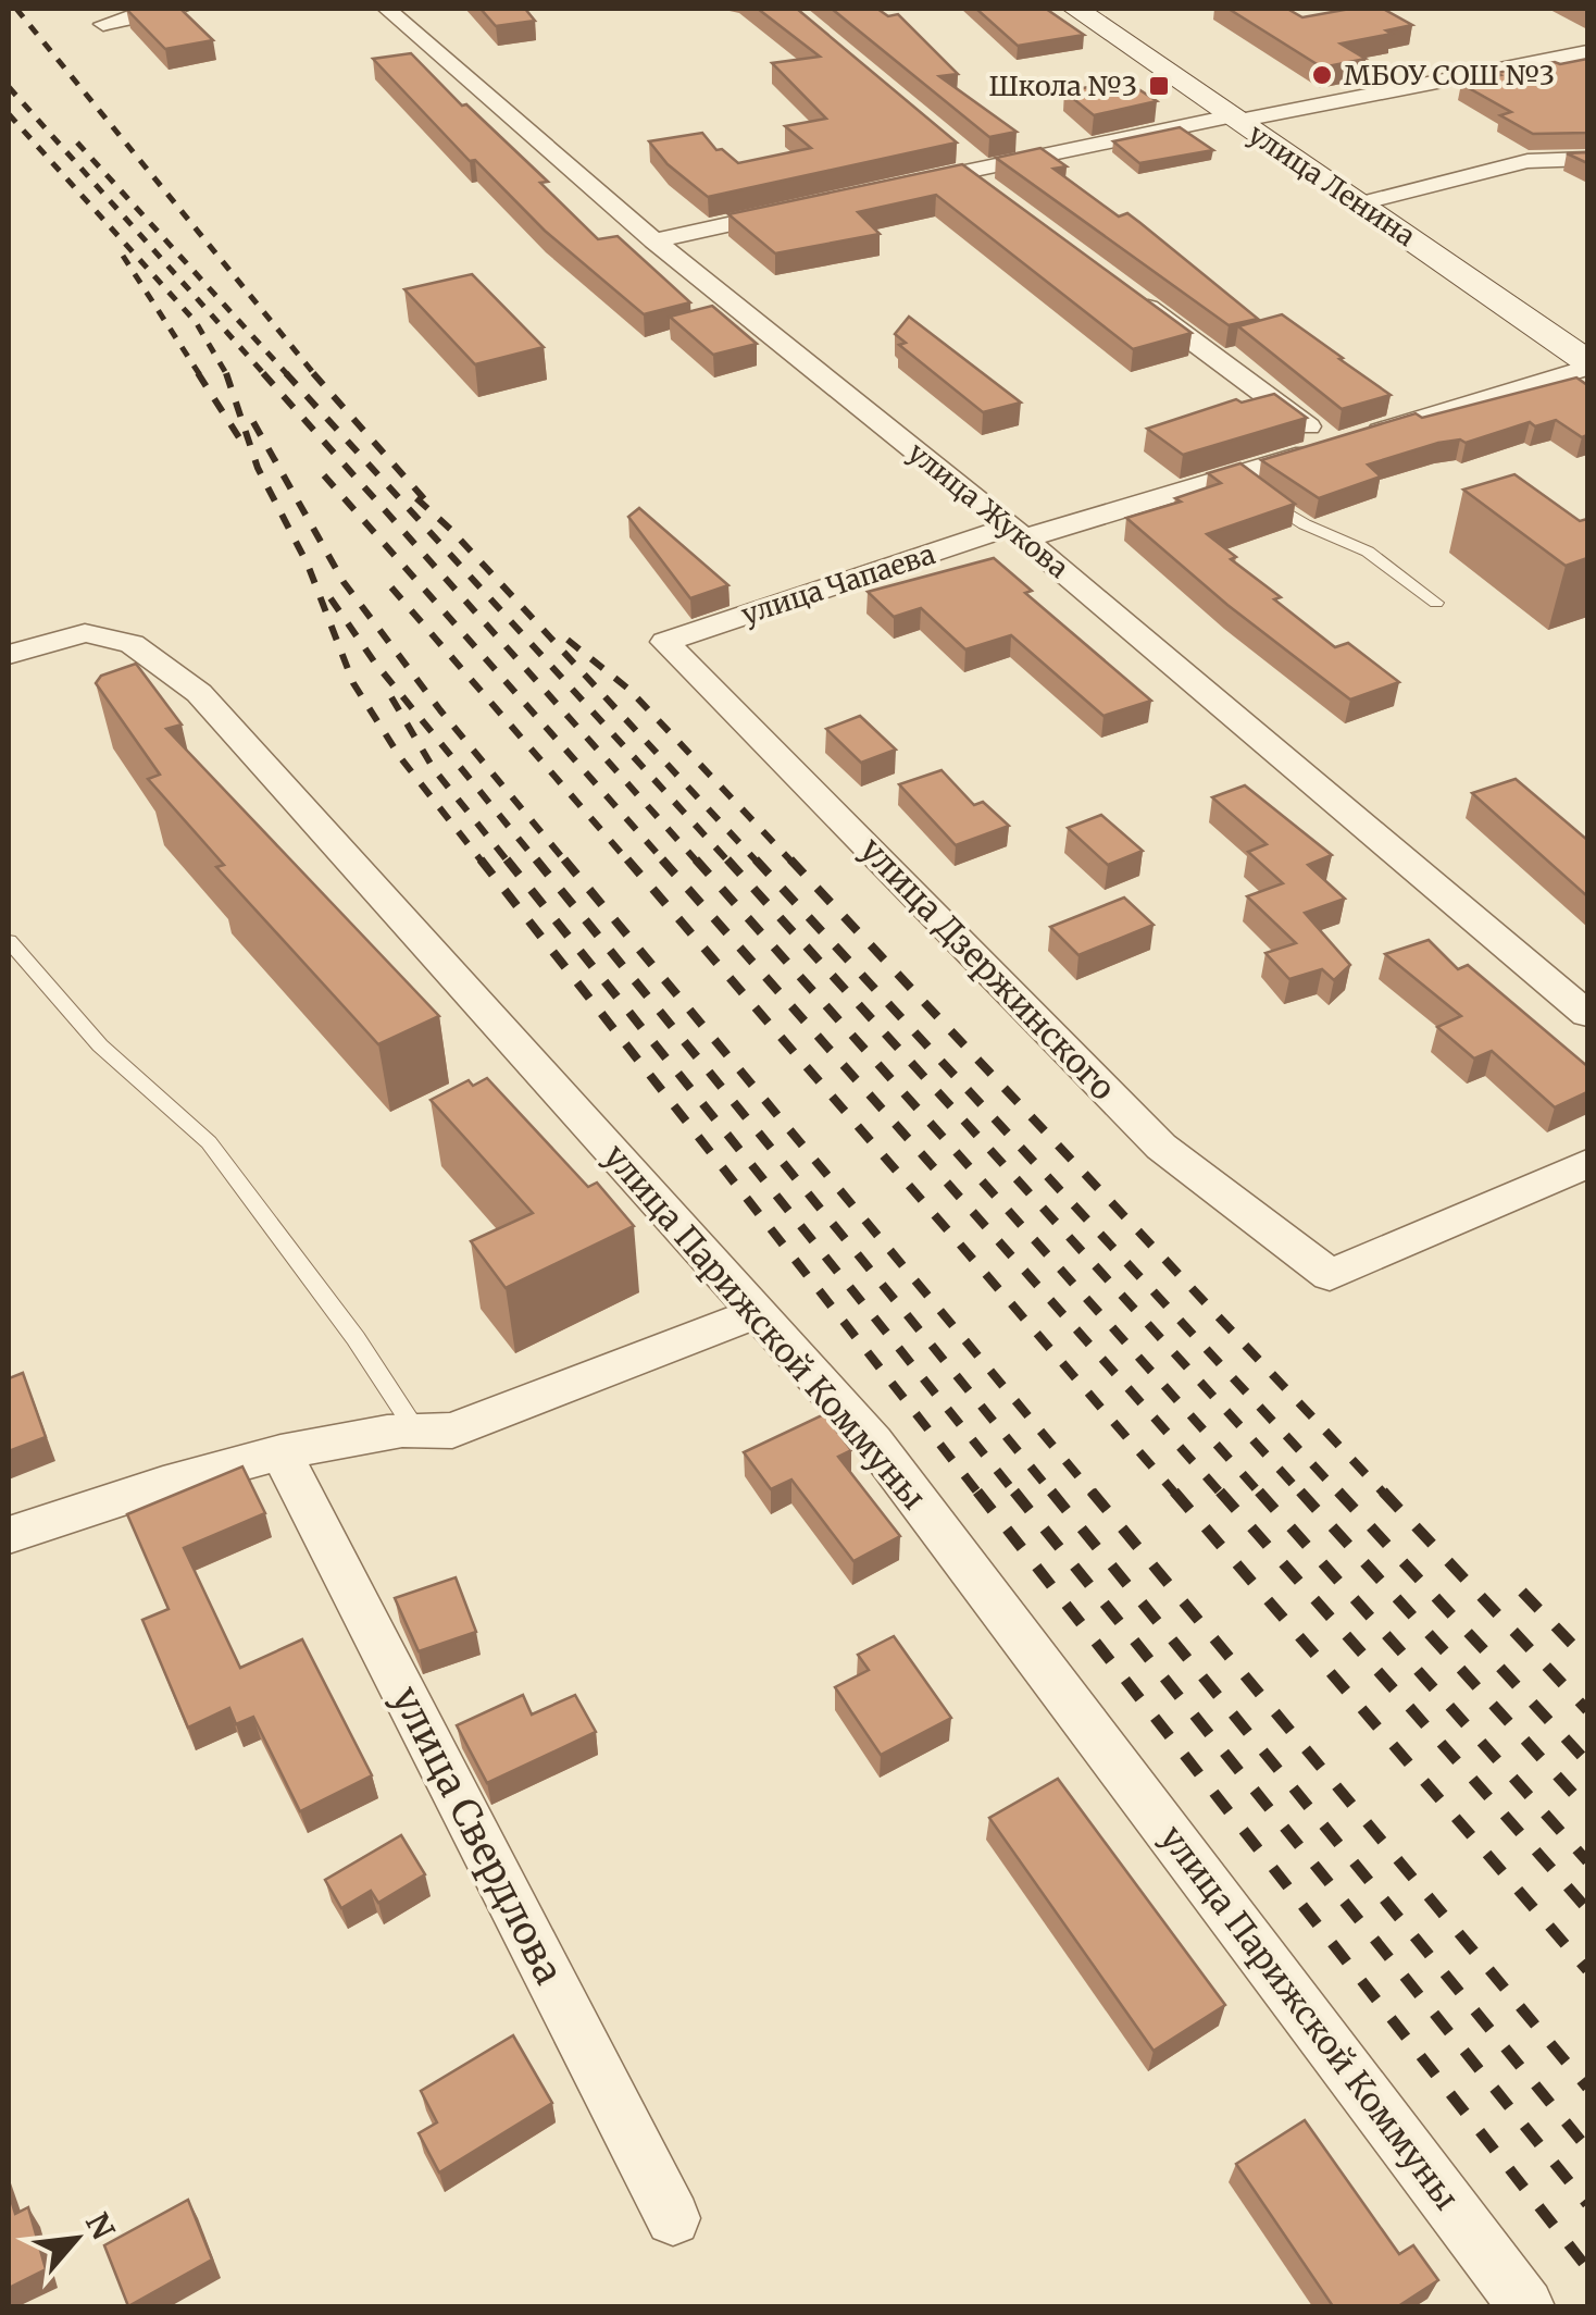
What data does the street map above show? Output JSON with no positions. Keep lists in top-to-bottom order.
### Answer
{
  "streets": {
    "main road": ["улица Ленина"],
    "street": [
      "улица Жукова",
      "улица Чапаева",
      "улица Дзержинского",
      "улица Парижской Коммуны",
      "улица Свердлова"
    ]
  },
  "crossings": [
    ["улица Ленина", "улица Чапаева"],
    ["улица Жукова", "улица Чапаева"],
    ["улица Чапаева", "улица Дзержинского"]
  ],
  "places": {
    "other": ["МБОУ СОШ №3"],
    "transit": ["Школа №3"]
  },
  "north": "top right"
}
